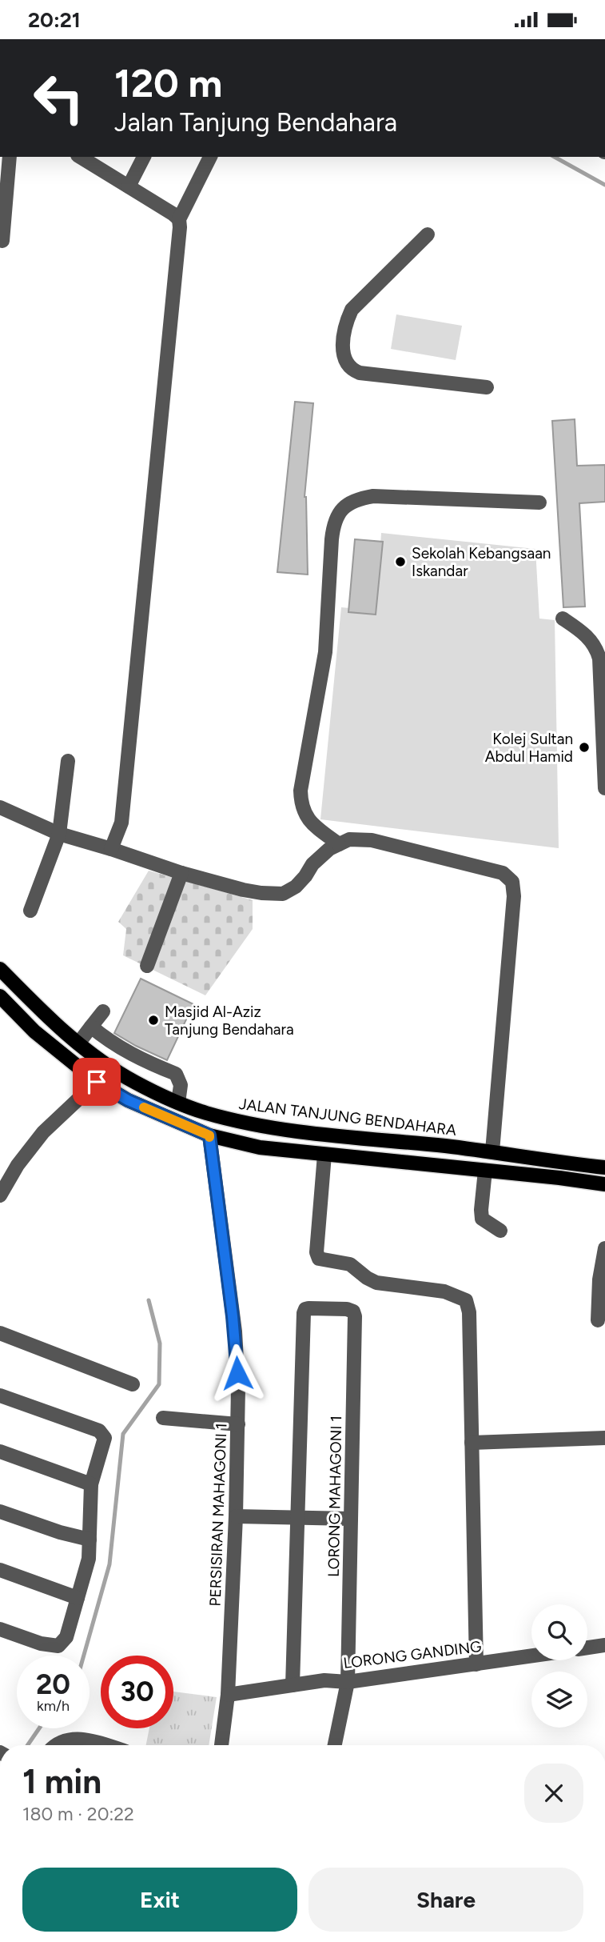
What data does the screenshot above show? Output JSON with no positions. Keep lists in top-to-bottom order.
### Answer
{
  "streets": {
    "main road": ["JALAN TANJUNG BENDAHARA"],
    "street": ["LORONG MAHAGONI 1", "PERSISIRAN MAHAGONI 1", "LORONG GANDING"]
  },
  "crossings": [
    ["LORONG MAHAGONI 1", "LORONG GANDING"],
    ["PERSISIRAN MAHAGONI 1", "LORONG GANDING"]
  ],
  "places": ["Sekolah Kebangsaan Iskandar", "Kolej Sultan Abdul Hamid", "Masjid Al-Aziz Tanjung Bendahara"],
  "page": {
    "status": "20:21",
    "turn": ["120 m", "Jalan Tanjung Bendahara"],
    "speed": "20 km/h",
    "limit": "30",
    "heading": ["1 min", "180 m · 20:22"],
    "buttons": ["Exit", "Share"]
  }
}
